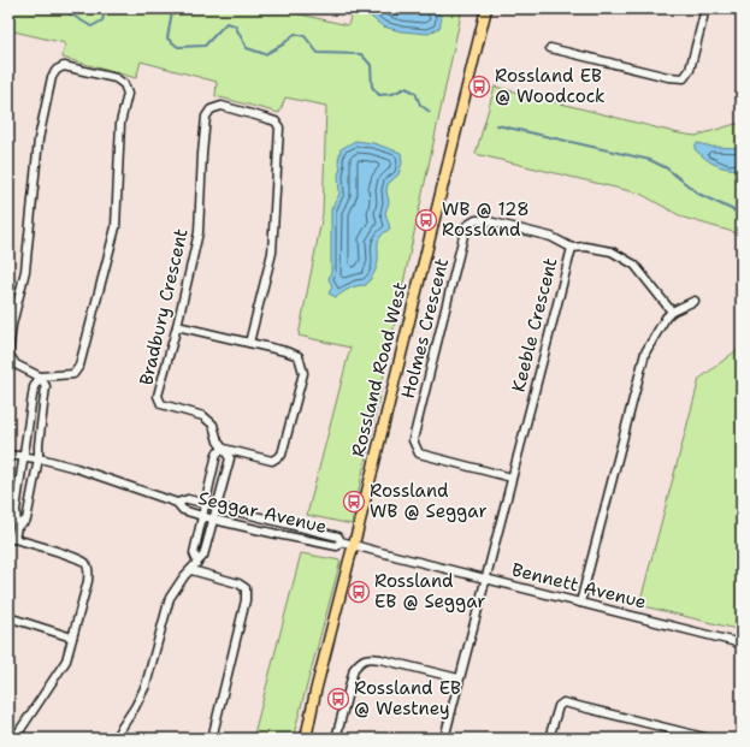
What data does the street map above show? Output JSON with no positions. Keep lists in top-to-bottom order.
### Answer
{
  "streets": {
    "main road": ["Rossland Road West"],
    "street": [
      "Bradbury Crescent",
      "Keeble Crescent",
      "Holmes Crescent",
      "Seggar Avenue",
      "Bennett Avenue"
    ]
  },
  "crossings": [
    ["Bradbury Crescent", "Seggar Avenue"],
    ["Keeble Crescent", "Holmes Crescent"],
    ["Keeble Crescent", "Bennett Avenue"],
    ["Rossland Road West", "Seggar Avenue"],
    ["Rossland Road West", "Bennett Avenue"],
    ["Seggar Avenue", "Bennett Avenue"]
  ],
  "places": {
    "bus stop": [
      "Rossland EB @ Woodcock",
      "WB @ 128 Rossland",
      "Rossland WB @ Seggar",
      "Rossland EB @ Seggar",
      "Rossland EB @ Westney"
    ]
  }
}
